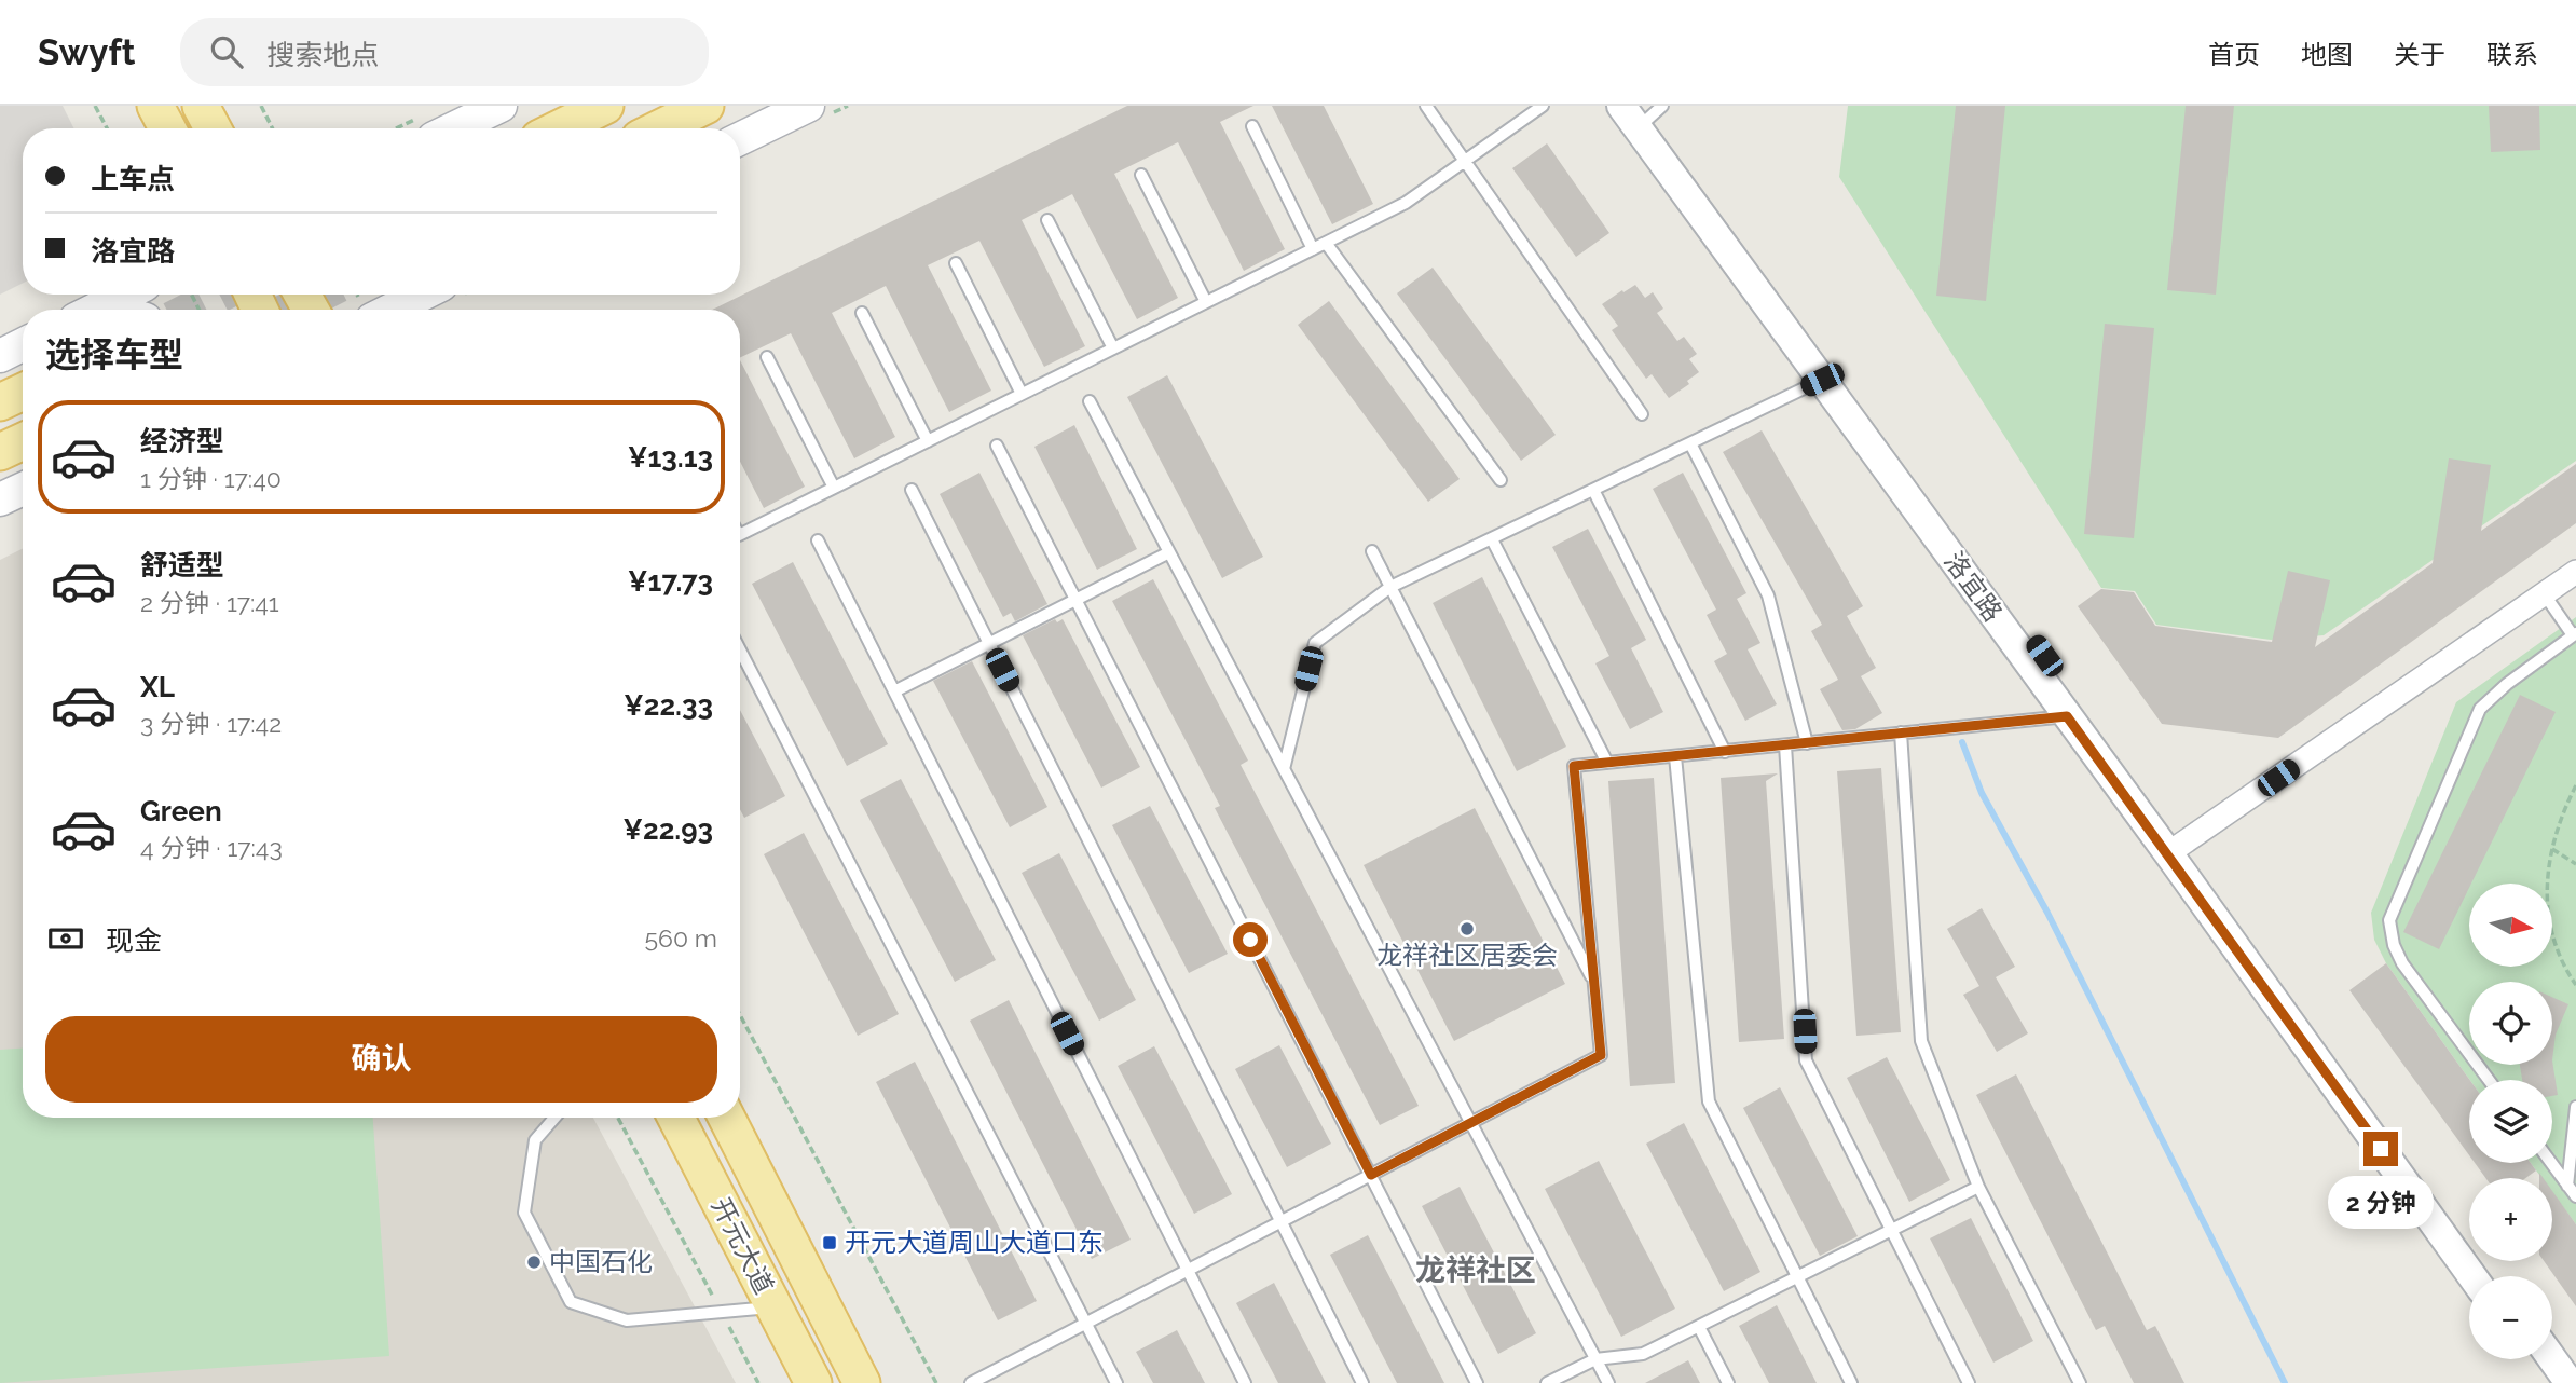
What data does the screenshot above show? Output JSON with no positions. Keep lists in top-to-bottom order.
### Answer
{
  "streets": {
    "main road": ["开元大道"],
    "street": ["洛宜路"]
  },
  "districts": ["龙祥社区"],
  "places": {
    "other": ["龙祥社区居委会", "中国石化"],
    "transit": ["开元大道周山大道口东"]
  },
  "north": "right",
  "page": {
    "header": "Swyft",
    "search": "搜索地点",
    "nav": [
      "首页",
      "地图",
      "关于",
      "联系"
    ],
    "banner": ["上车点", "洛宜路"],
    "heading": "选择车型",
    "list": [
      {
        "name": "经济型",
        "note": "1 分钟 · 17:40",
        "value": "¥13.13"
      },
      {
        "name": "舒适型",
        "note": "2 分钟 · 17:41",
        "value": "¥17.73"
      },
      {
        "name": "XL",
        "note": "3 分钟 · 17:42",
        "value": "¥22.33"
      },
      {
        "name": "Green",
        "note": "4 分钟 · 17:43",
        "value": "¥22.93"
      }
    ],
    "map_buttons": ["+", "−"],
    "pay": ["现金", "560 m"],
    "buttons": "确认",
    "bubble": "2 分钟"
  }
}
